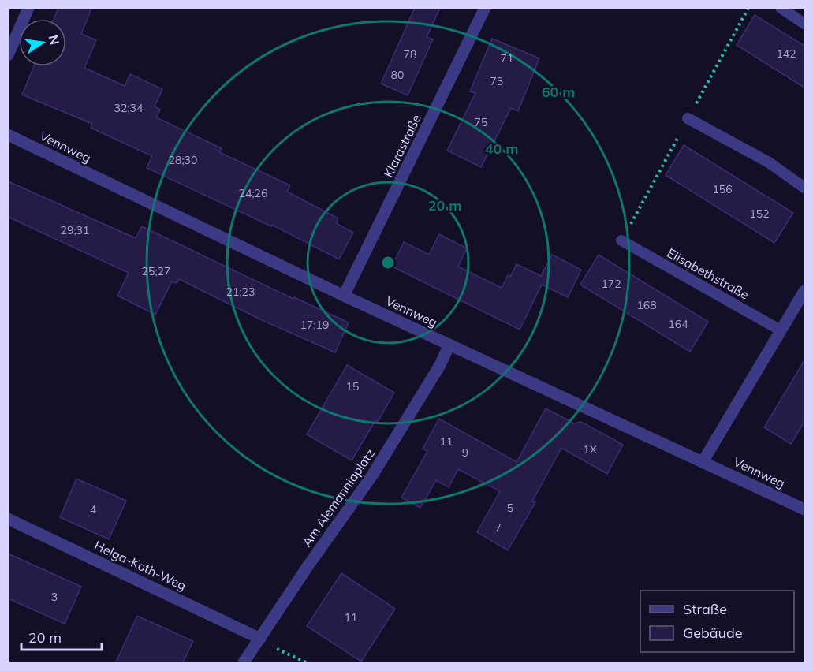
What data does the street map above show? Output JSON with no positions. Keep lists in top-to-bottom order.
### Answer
{
  "streets": {
    "street": [
      "Klarastraße",
      "Vennweg",
      "Am Alemanniaplatz",
      "Helga-Koth-Weg"
    ],
    "lane": ["Elisabethstraße"]
  },
  "crossings": [
    ["Klarastraße", "Vennweg"],
    ["Vennweg", "Am Alemanniaplatz"],
    ["Am Alemanniaplatz", "Helga-Koth-Weg"]
  ],
  "house_numbers": [
    "142",
    "78",
    "71",
    "80",
    "73",
    "32;34",
    "75",
    "28;30",
    "156",
    "24;26",
    "152",
    "29;31",
    "25;27",
    "172",
    "21;23",
    "168",
    "164",
    "17;19",
    "15",
    "11",
    "1X",
    "9",
    "5",
    "4",
    "7",
    "3",
    "11"
  ],
  "legend": ["Straße", "Gebäude"],
  "scale_bar": "20 m",
  "north": "right",
  "rings": ["60 m", "40 m", "20 m"]
}
